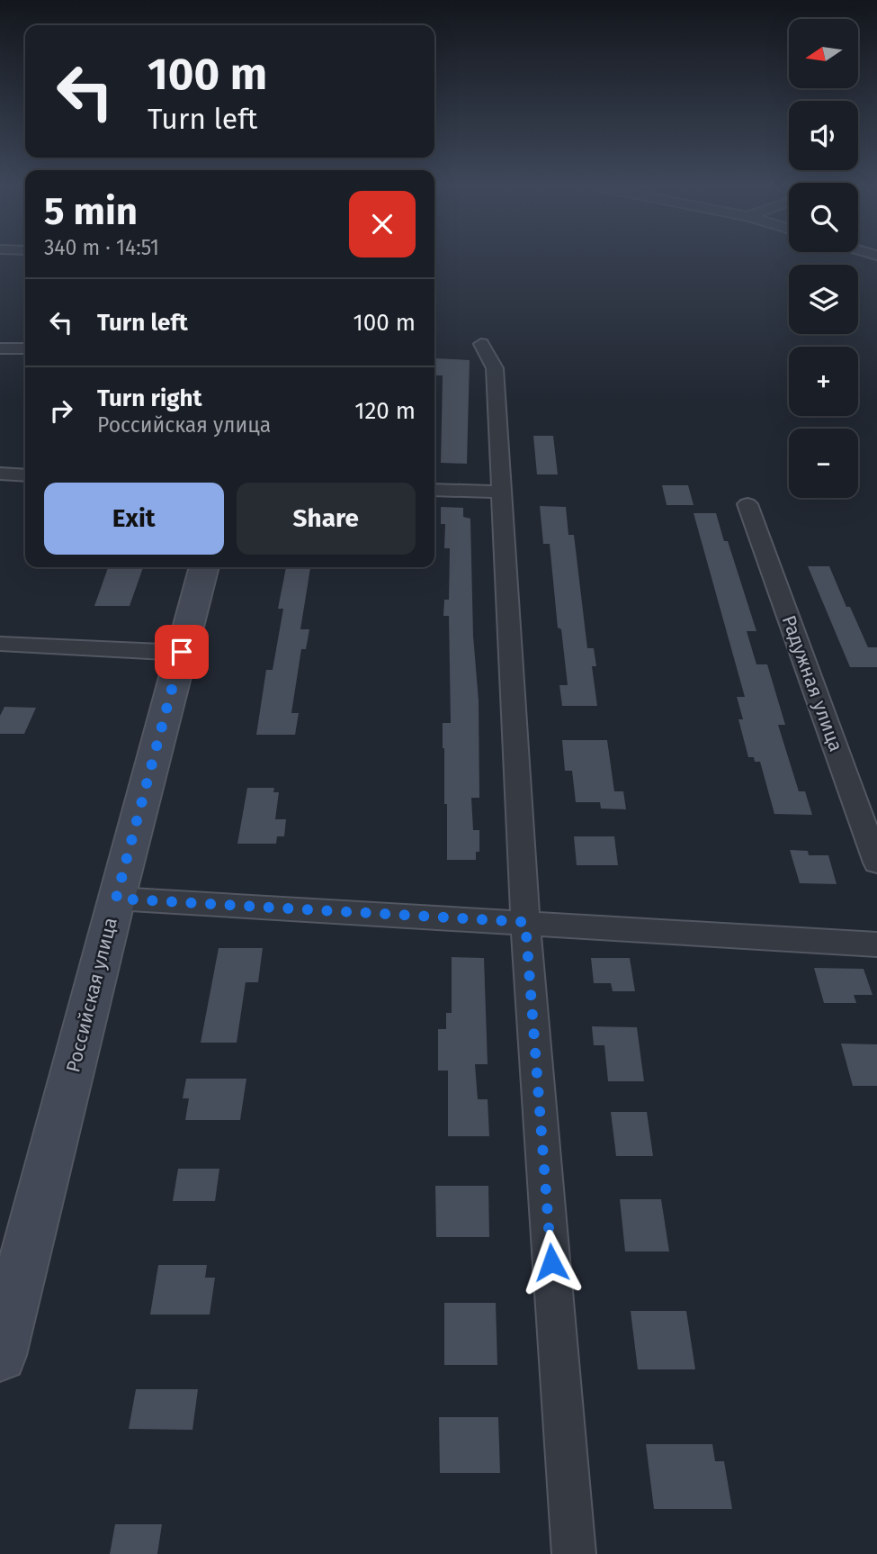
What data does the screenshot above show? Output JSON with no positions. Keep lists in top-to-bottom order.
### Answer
{
  "streets": {
    "main road": ["Российская улица"],
    "street": ["Радужная улица"]
  },
  "north": "left",
  "page": {
    "map_buttons": ["+", "−"],
    "turn": ["100 m", "Turn left"],
    "heading": ["5 min", "340 m · 14:51"],
    "list": [
      {
        "name": "Turn left",
        "value": "100 m"
      },
      {
        "name": "Turn right",
        "note": "Российская улица",
        "value": "120 m"
      }
    ],
    "buttons": ["Exit", "Share"]
  }
}
